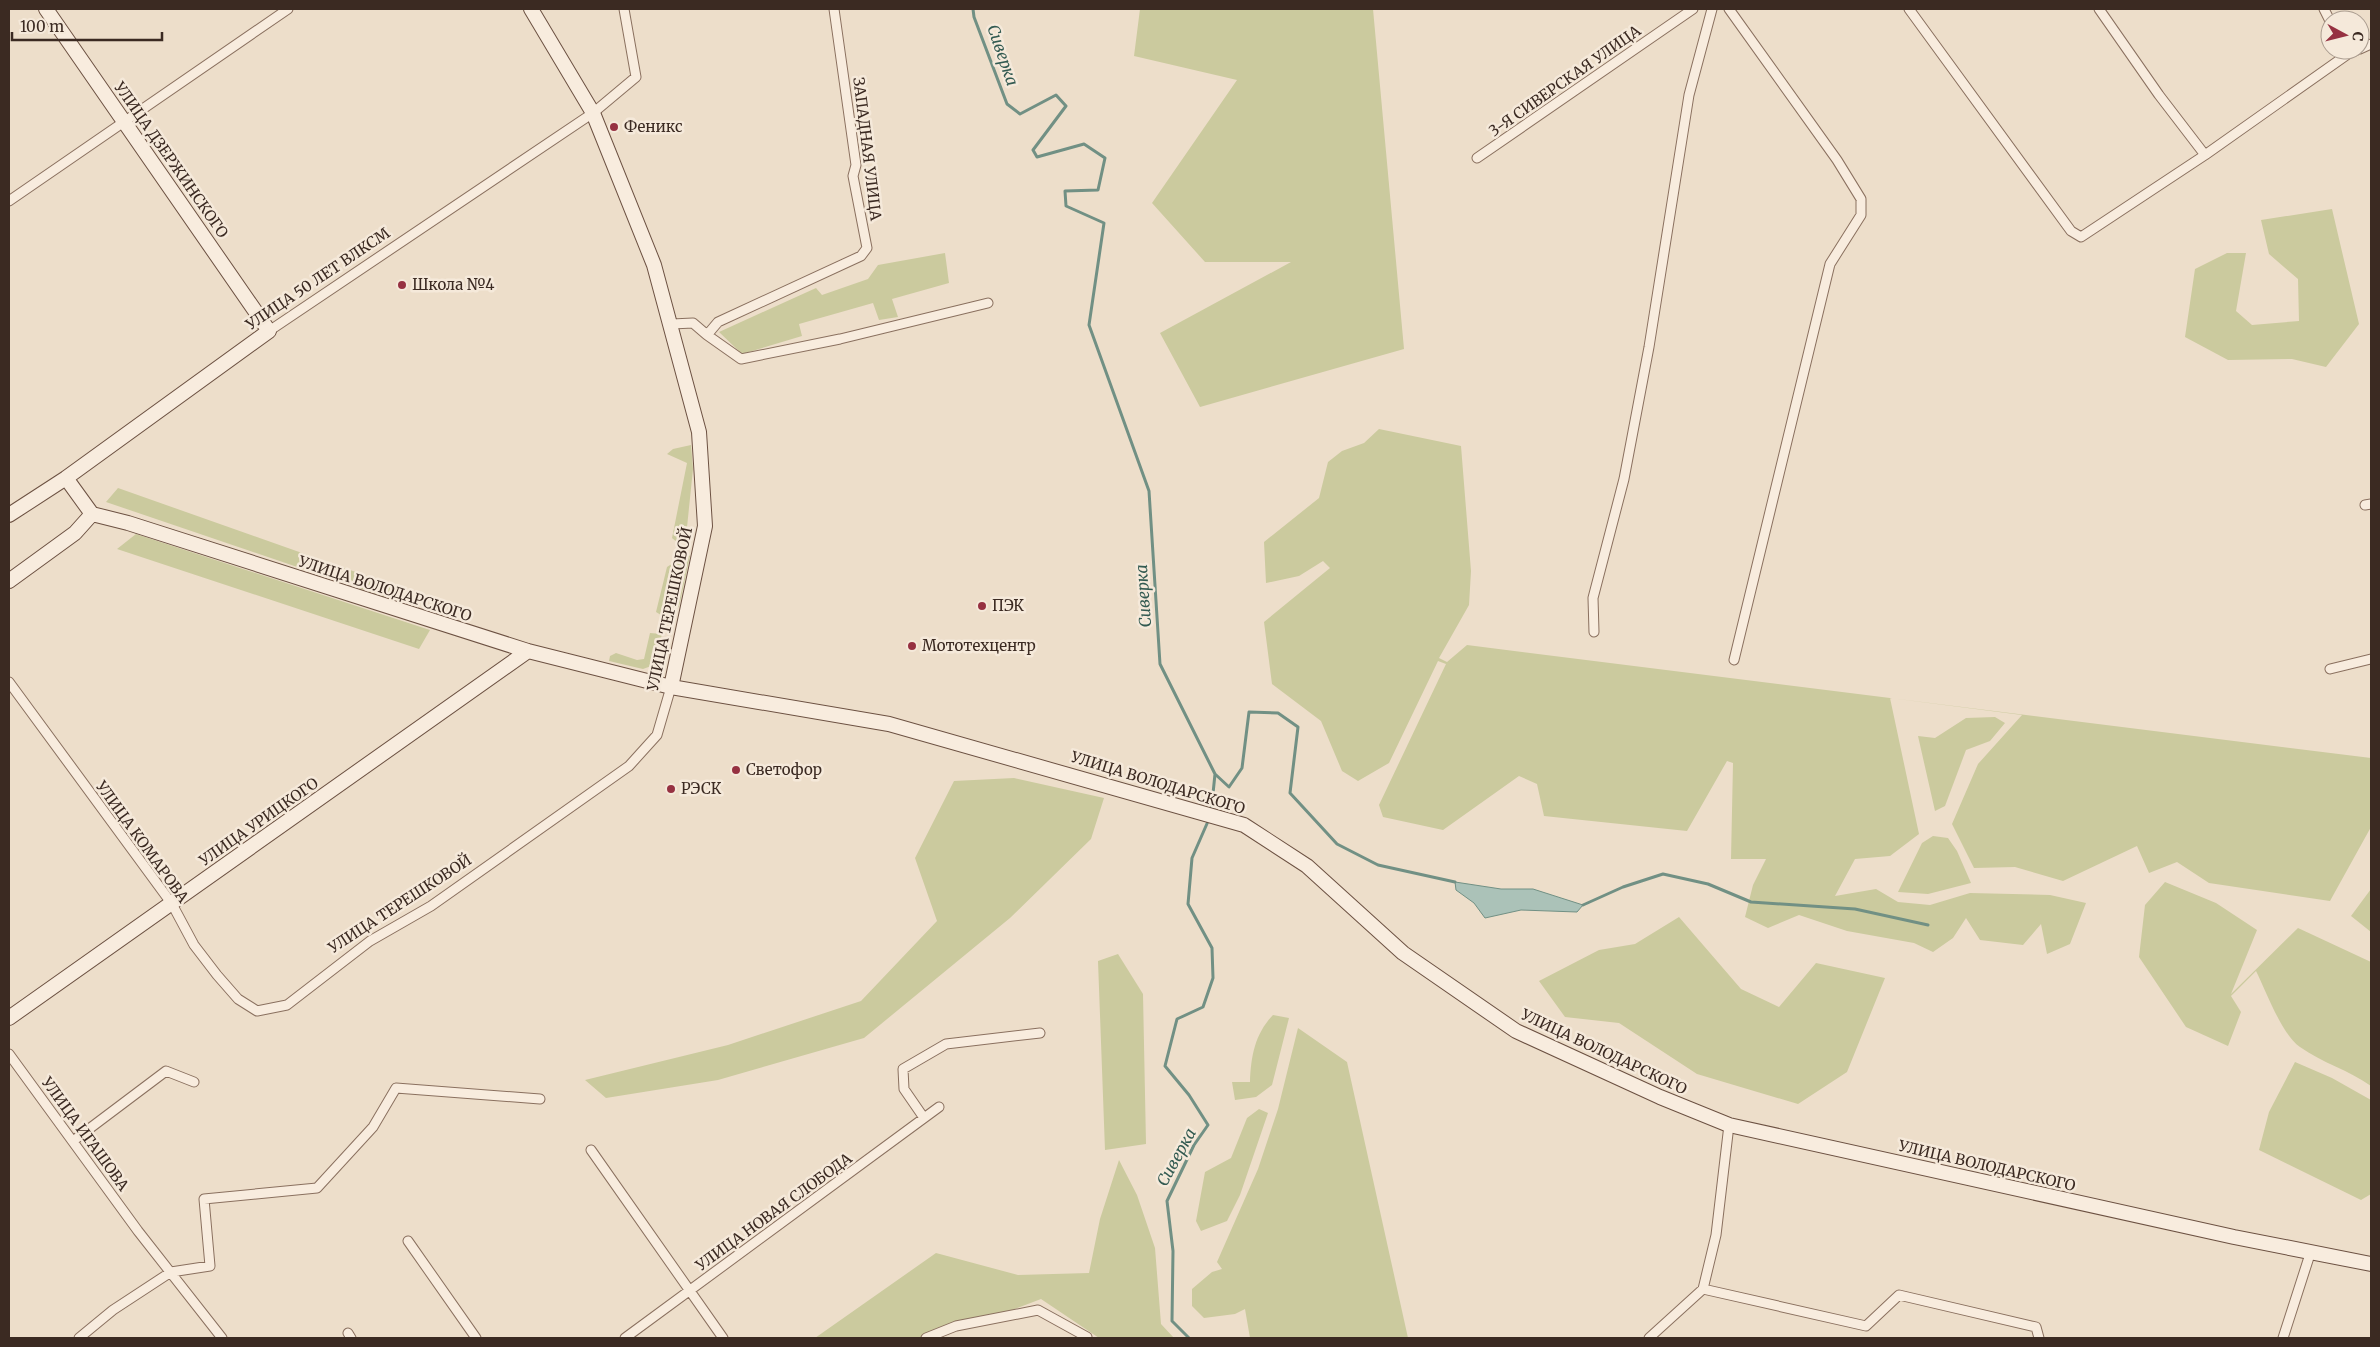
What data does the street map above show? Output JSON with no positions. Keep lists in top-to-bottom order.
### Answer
{
  "streets": {
    "main road": [
      "УЛИЦА ДЗЕРЖИНСКОГО",
      "УЛИЦА 50 ЛЕТ ВЛКСМ",
      "УЛИЦА ВОЛОДАРСКОГО",
      "УЛИЦА ТЕРЕШКОВОЙ",
      "УЛИЦА УРИЦКОГО"
    ],
    "street": [
      "3-Я СИВЕРСКАЯ УЛИЦА",
      "ЗАПАДНАЯ УЛИЦА",
      "УЛИЦА КОМАРОВА",
      "УЛИЦА ИГАШОВА",
      "УЛИЦА НОВАЯ СЛОБОДА"
    ]
  },
  "crossings": [
    ["УЛИЦА ДЗЕРЖИНСКОГО", "УЛИЦА 50 ЛЕТ ВЛКСМ"],
    ["УЛИЦА 50 ЛЕТ ВЛКСМ", "УЛИЦА ТЕРЕШКОВОЙ"],
    ["УЛИЦА ВОЛОДАРСКОГО", "УЛИЦА ТЕРЕШКОВОЙ"],
    ["УЛИЦА ВОЛОДАРСКОГО", "УЛИЦА УРИЦКОГО"],
    ["УЛИЦА ТЕРЕШКОВОЙ", "УЛИЦА КОМАРОВА"],
    ["УЛИЦА УРИЦКОГО", "УЛИЦА КОМАРОВА"]
  ],
  "water": ["Сиверка"],
  "places": [
    "Феникс",
    "Школа №4",
    "ПЭК",
    "Мототехцентр",
    "Светофор",
    "РЭСК"
  ],
  "scale_bar": "100 m",
  "north": "right"
}
